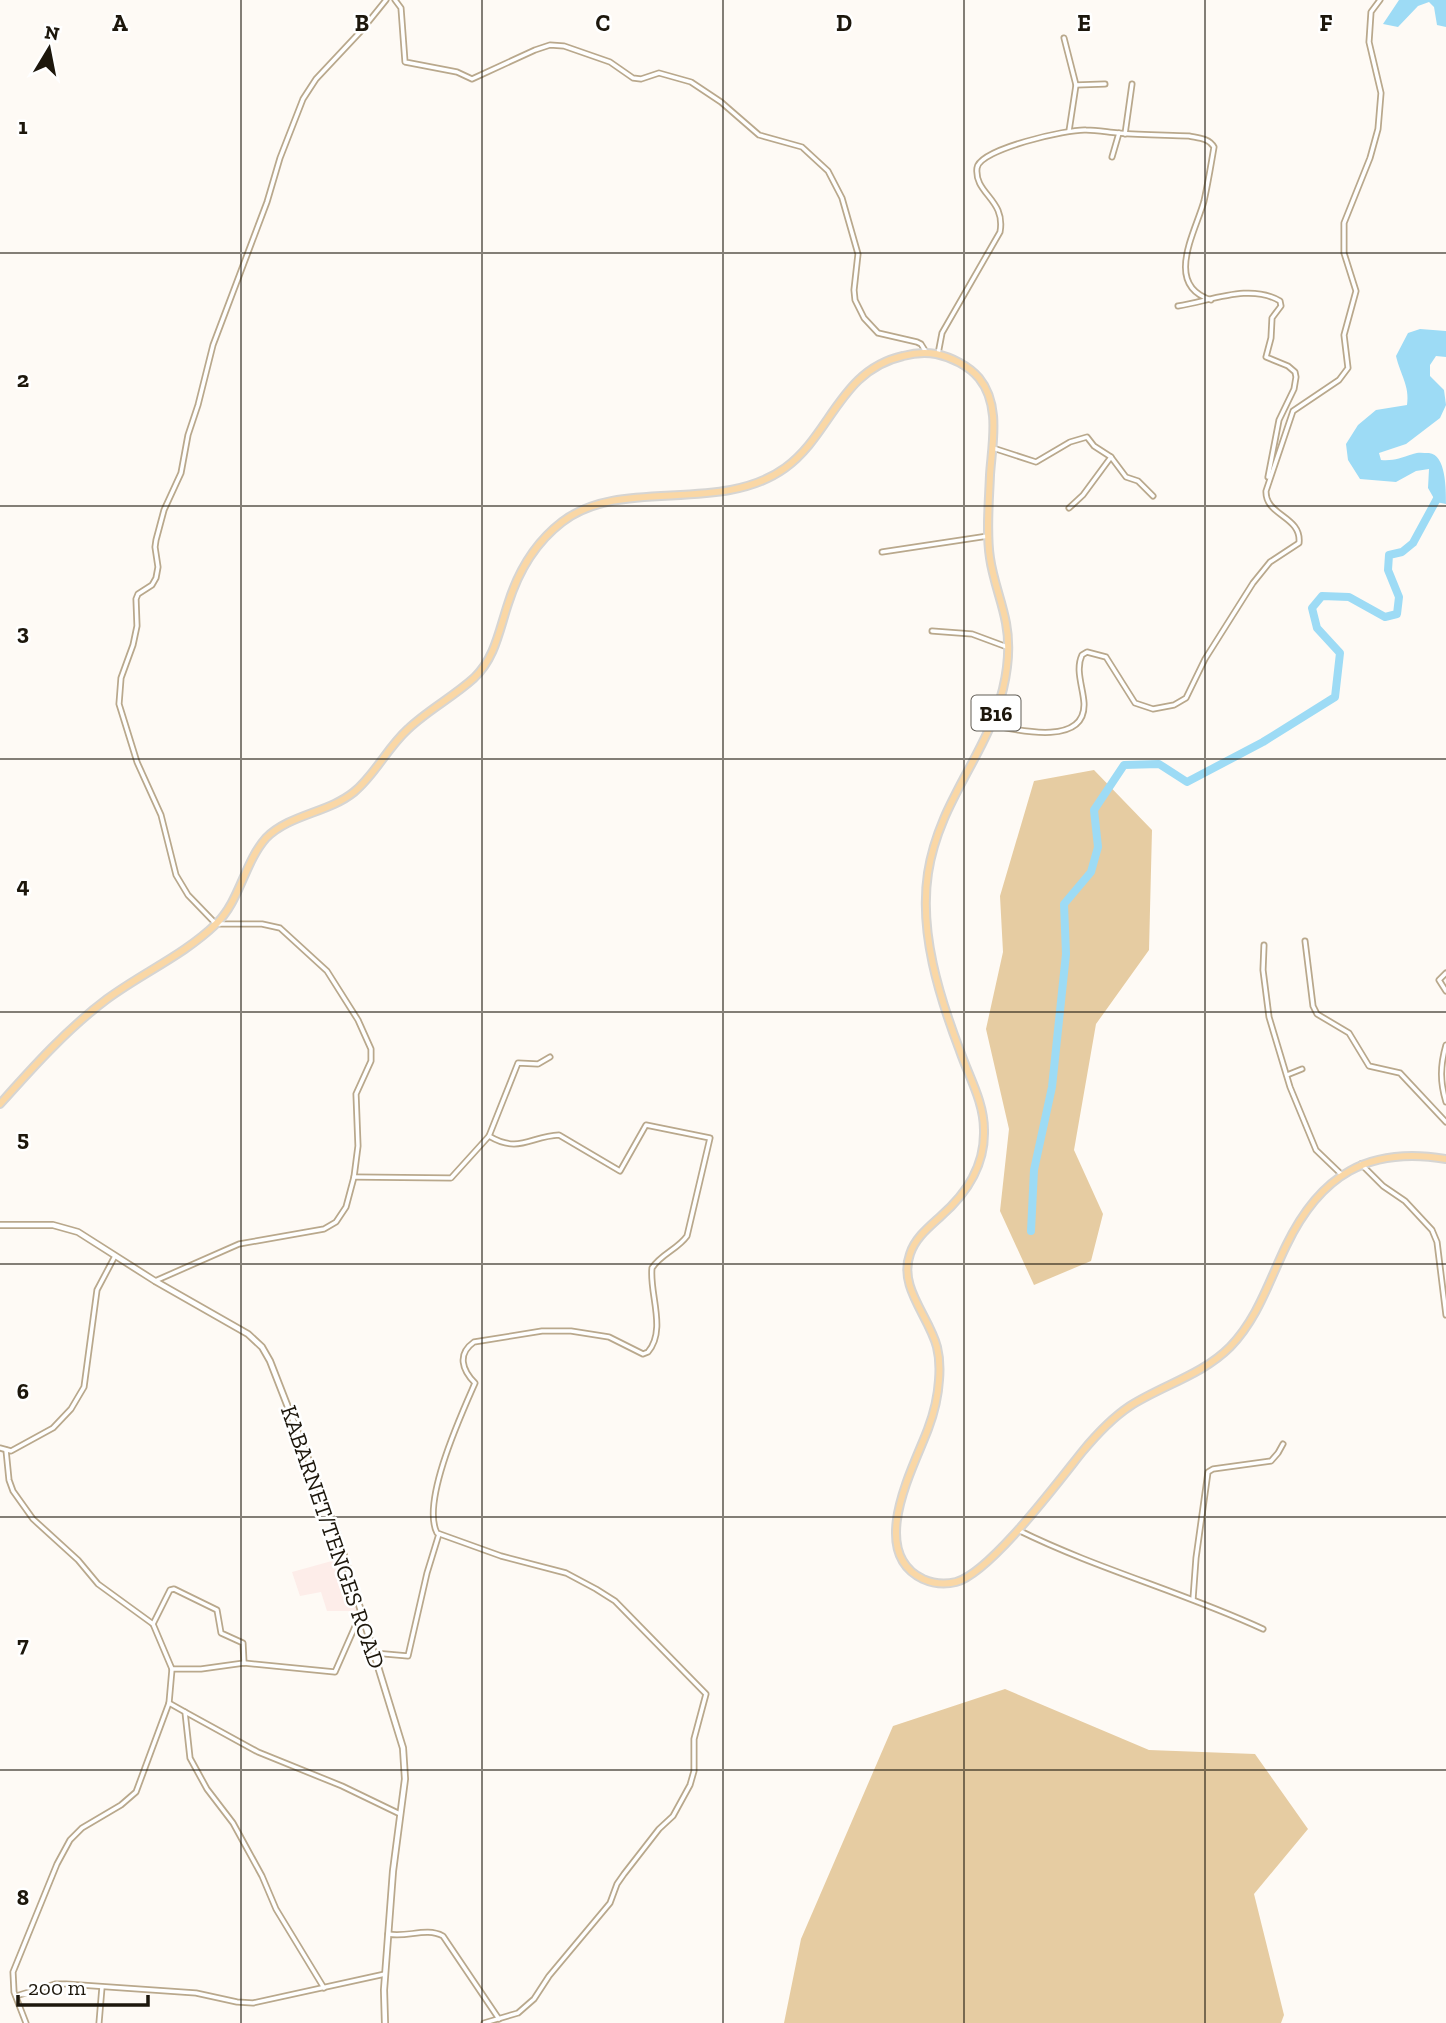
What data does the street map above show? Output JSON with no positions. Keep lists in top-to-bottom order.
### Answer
{
  "streets": {
    "main road": ["B16"],
    "street": ["KABARNET/TENGES ROAD"]
  },
  "scale_bar": "200 m",
  "north": "top",
  "grid": {
    "columns": [
      "A",
      "B",
      "C",
      "D",
      "E",
      "F"
    ],
    "rows": [
      "1",
      "2",
      "3",
      "4",
      "5",
      "6",
      "7",
      "8"
    ]
  }
}
